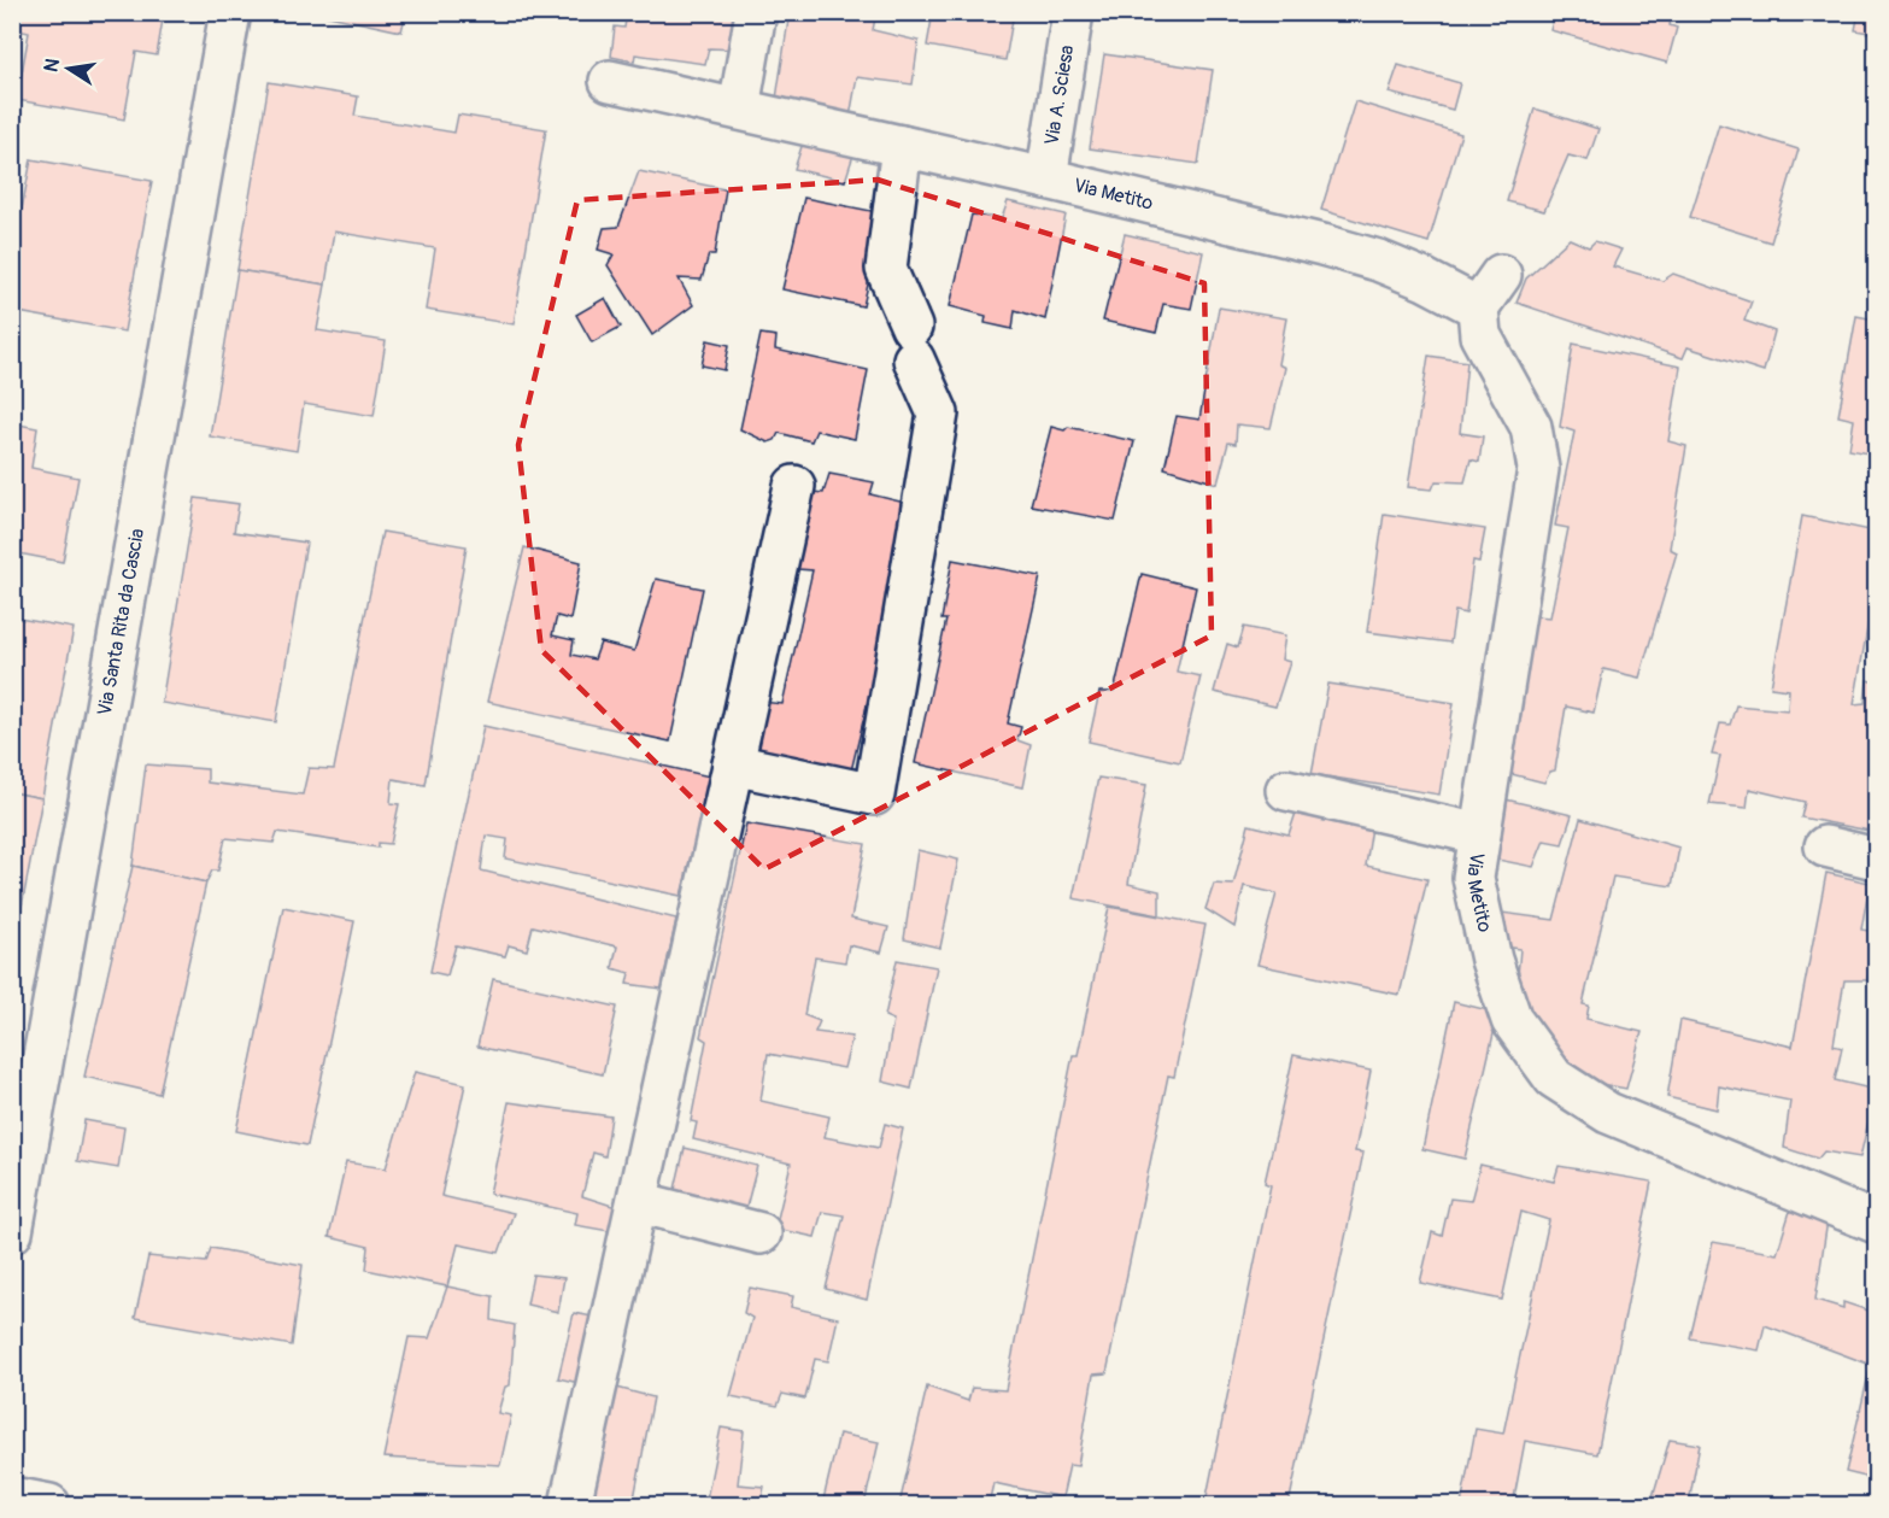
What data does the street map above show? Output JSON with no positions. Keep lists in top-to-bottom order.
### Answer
{
  "streets": {
    "street": ["Via A. Sciesa", "Via Metito", "Via Santa Rita da Cascia"]
  },
  "crossings": [
    ["Via A. Sciesa", "Via Metito"]
  ],
  "north": "left"
}
